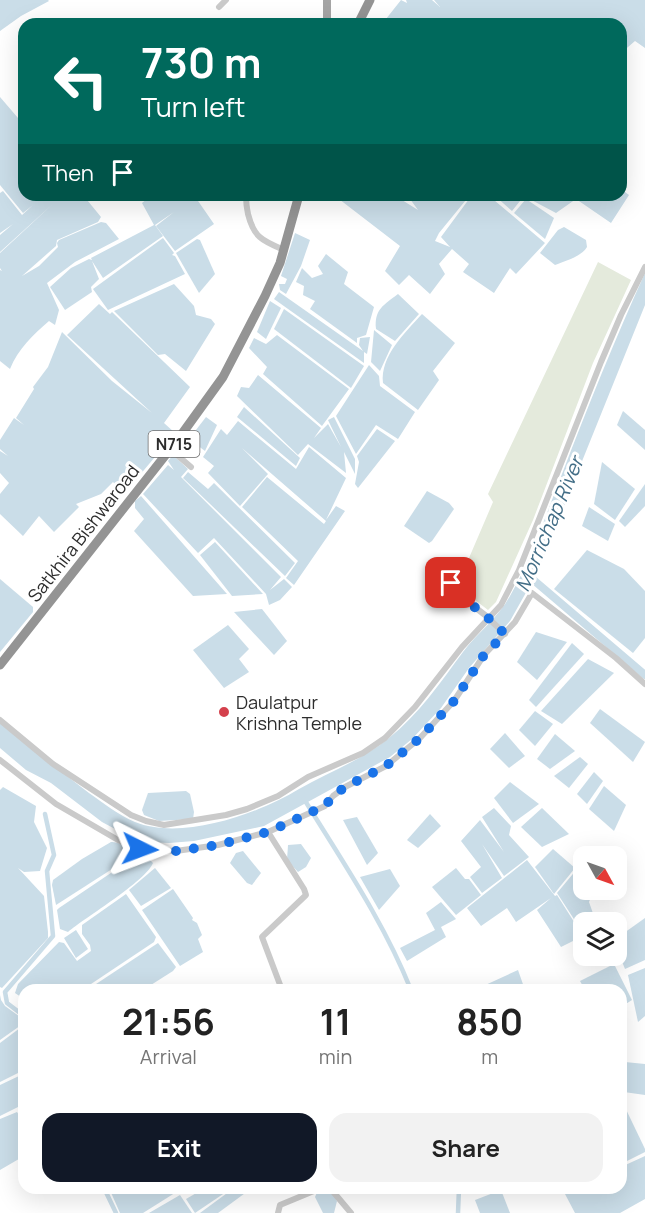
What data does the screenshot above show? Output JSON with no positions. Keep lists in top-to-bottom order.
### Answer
{
  "streets": {
    "highway": ["N715", "Satkhira Bishwaroad"]
  },
  "water": ["Morrichap River"],
  "places": ["Daulatpur Krishna Temple"],
  "north": "bottom right",
  "page": {
    "turn": ["730 m", "Turn left"],
    "then": "Then",
    "eta": [
      "21:56",
      "Arrival",
      "11",
      "min",
      "850",
      "m"
    ],
    "buttons": ["Exit", "Share"]
  }
}
